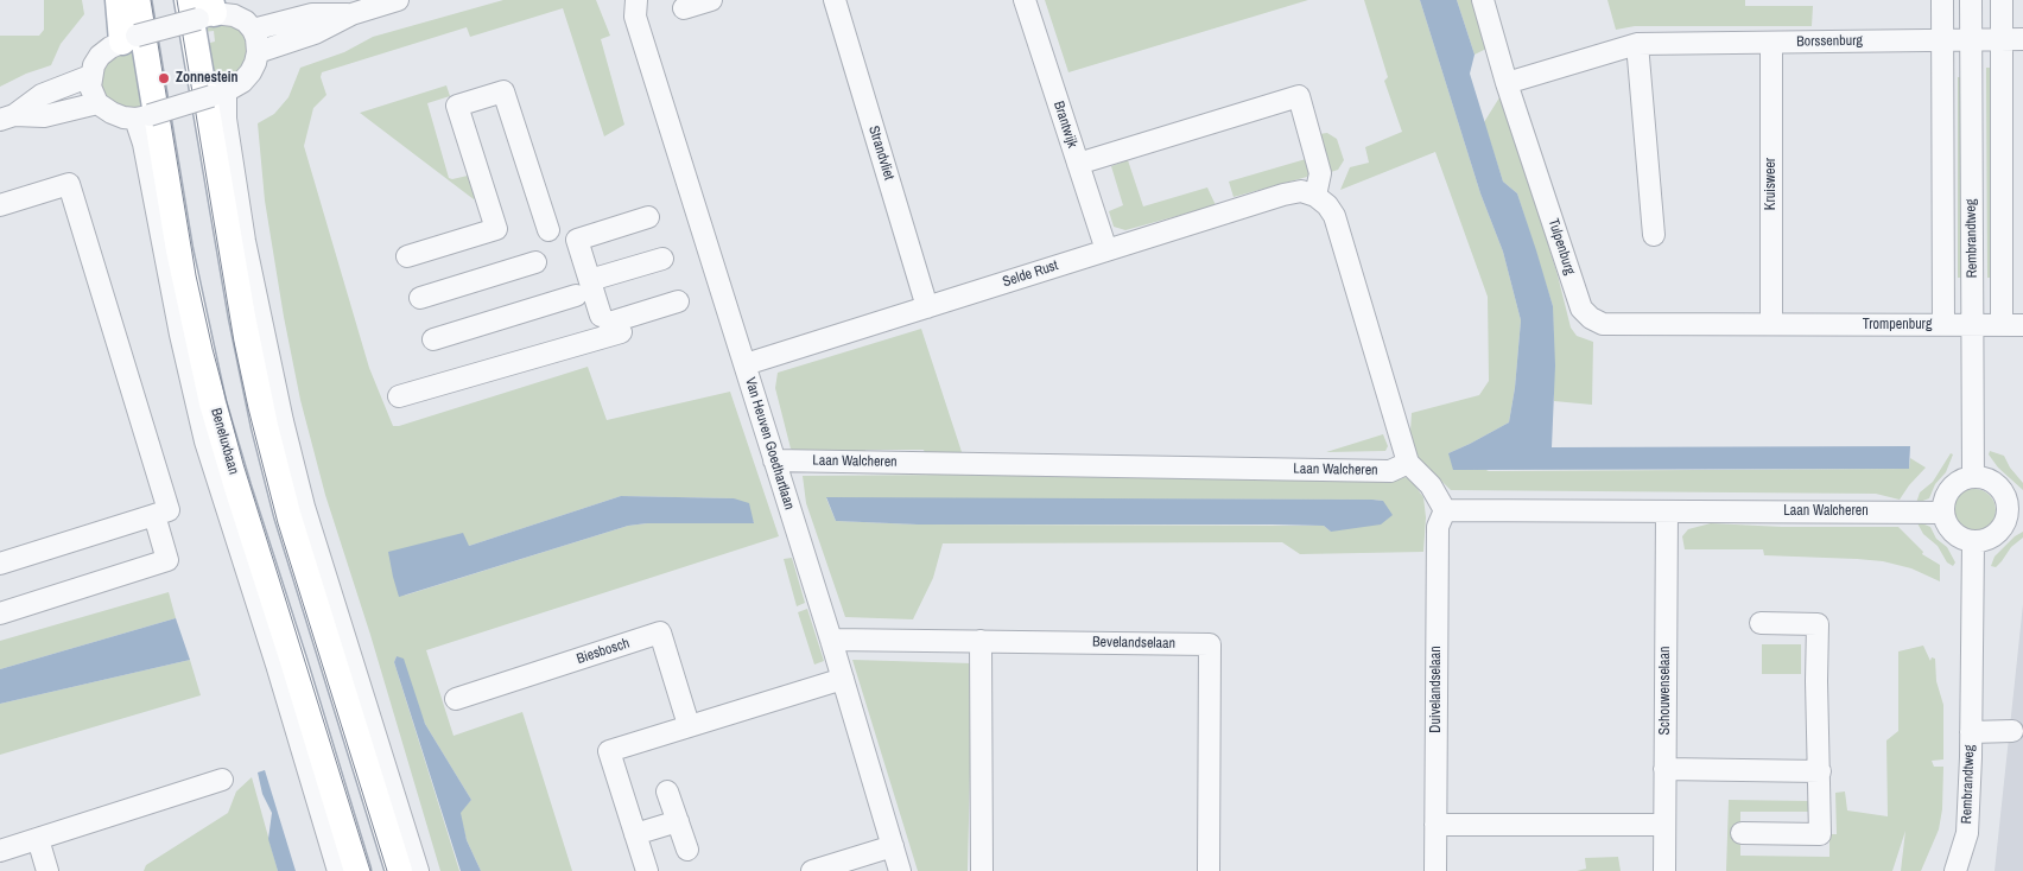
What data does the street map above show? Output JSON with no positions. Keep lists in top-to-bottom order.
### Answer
{
  "streets": {
    "main road": ["Beneluxbaan"],
    "street": [
      "Borssenburg",
      "Brantwijk",
      "Strandvliet",
      "Kruisweer",
      "Rembrandtweg",
      "Tulpenburg",
      "Selde Rust",
      "Trompenburg",
      "Van Heuven Goedhartlaan",
      "Laan Walcheren",
      "Bevelandselaan",
      "Biesbosch",
      "Duivelandselaan",
      "Schouwenselaan"
    ]
  },
  "crossings": [
    ["Borssenburg", "Kruisweer"],
    ["Borssenburg", "Rembrandtweg"],
    ["Borssenburg", "Tulpenburg"],
    ["Brantwijk", "Selde Rust"],
    ["Strandvliet", "Selde Rust"],
    ["Kruisweer", "Tulpenburg"],
    ["Kruisweer", "Trompenburg"],
    ["Rembrandtweg", "Trompenburg"],
    ["Rembrandtweg", "Laan Walcheren"],
    ["Tulpenburg", "Trompenburg"],
    ["Selde Rust", "Van Heuven Goedhartlaan"],
    ["Van Heuven Goedhartlaan", "Laan Walcheren"],
    ["Van Heuven Goedhartlaan", "Bevelandselaan"],
    ["Laan Walcheren", "Duivelandselaan"],
    ["Laan Walcheren", "Schouwenselaan"]
  ],
  "places": ["Zonnestein"]
}
